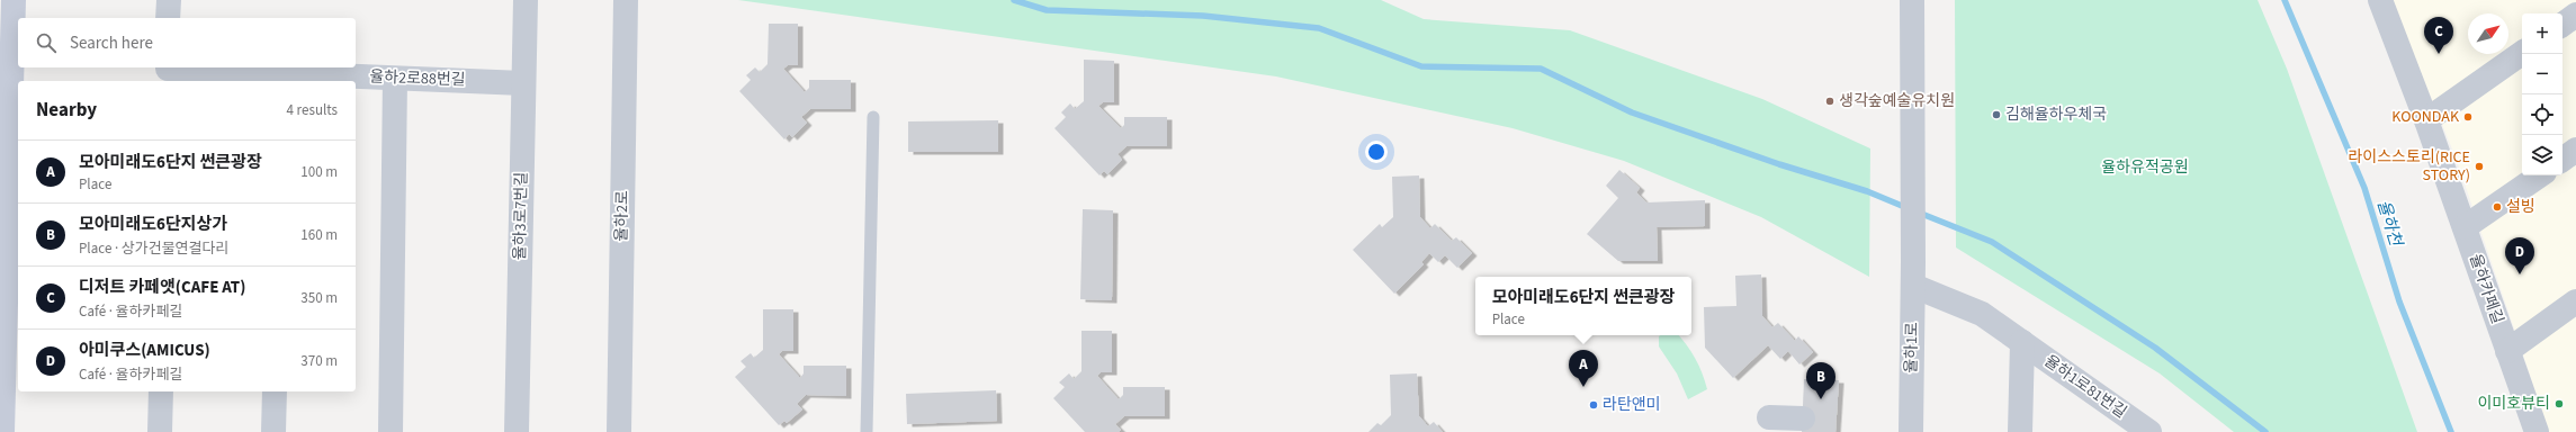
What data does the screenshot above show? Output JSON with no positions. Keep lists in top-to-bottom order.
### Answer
{
  "streets": {
    "street": [
      "율하2로88번길",
      "율하3로7번길",
      "율하2로",
      "율하카페길",
      "율하1로",
      "율하1로81번길"
    ]
  },
  "crossings": [
    ["율하2로88번길", "율하3로7번길"],
    ["율하1로", "율하1로81번길"]
  ],
  "water": ["율하천"],
  "parks": ["율하유적공원"],
  "places": [
    "생각숲예술유치원",
    "김해율하우체국",
    "KOONDAK",
    "라이스스토리(RICE STORY)",
    "설빙",
    "이미호뷰티",
    "라탄앤미"
  ],
  "north": "top right",
  "page": {
    "map_buttons": ["+", "−"],
    "pins": [
      "C",
      "D",
      "A",
      "B"
    ],
    "search": "Search here",
    "heading": ["Nearby", "4 results"],
    "list": [
      {
        "mark": "A",
        "name": "모아미래도6단지 썬큰광장",
        "note": "Place",
        "value": "100 m"
      },
      {
        "mark": "B",
        "name": "모아미래도6단지상가",
        "note": "Place · 상가건물연결다리",
        "value": "160 m"
      },
      {
        "mark": "C",
        "name": "디저트 카페앳(CAFE AT)",
        "note": "Café · 율하카페길",
        "value": "350 m"
      },
      {
        "mark": "D",
        "name": "아미쿠스(AMICUS)",
        "note": "Café · 율하카페길",
        "value": "370 m"
      }
    ],
    "popup": ["모아미래도6단지 썬큰광장", "Place"]
  }
}
